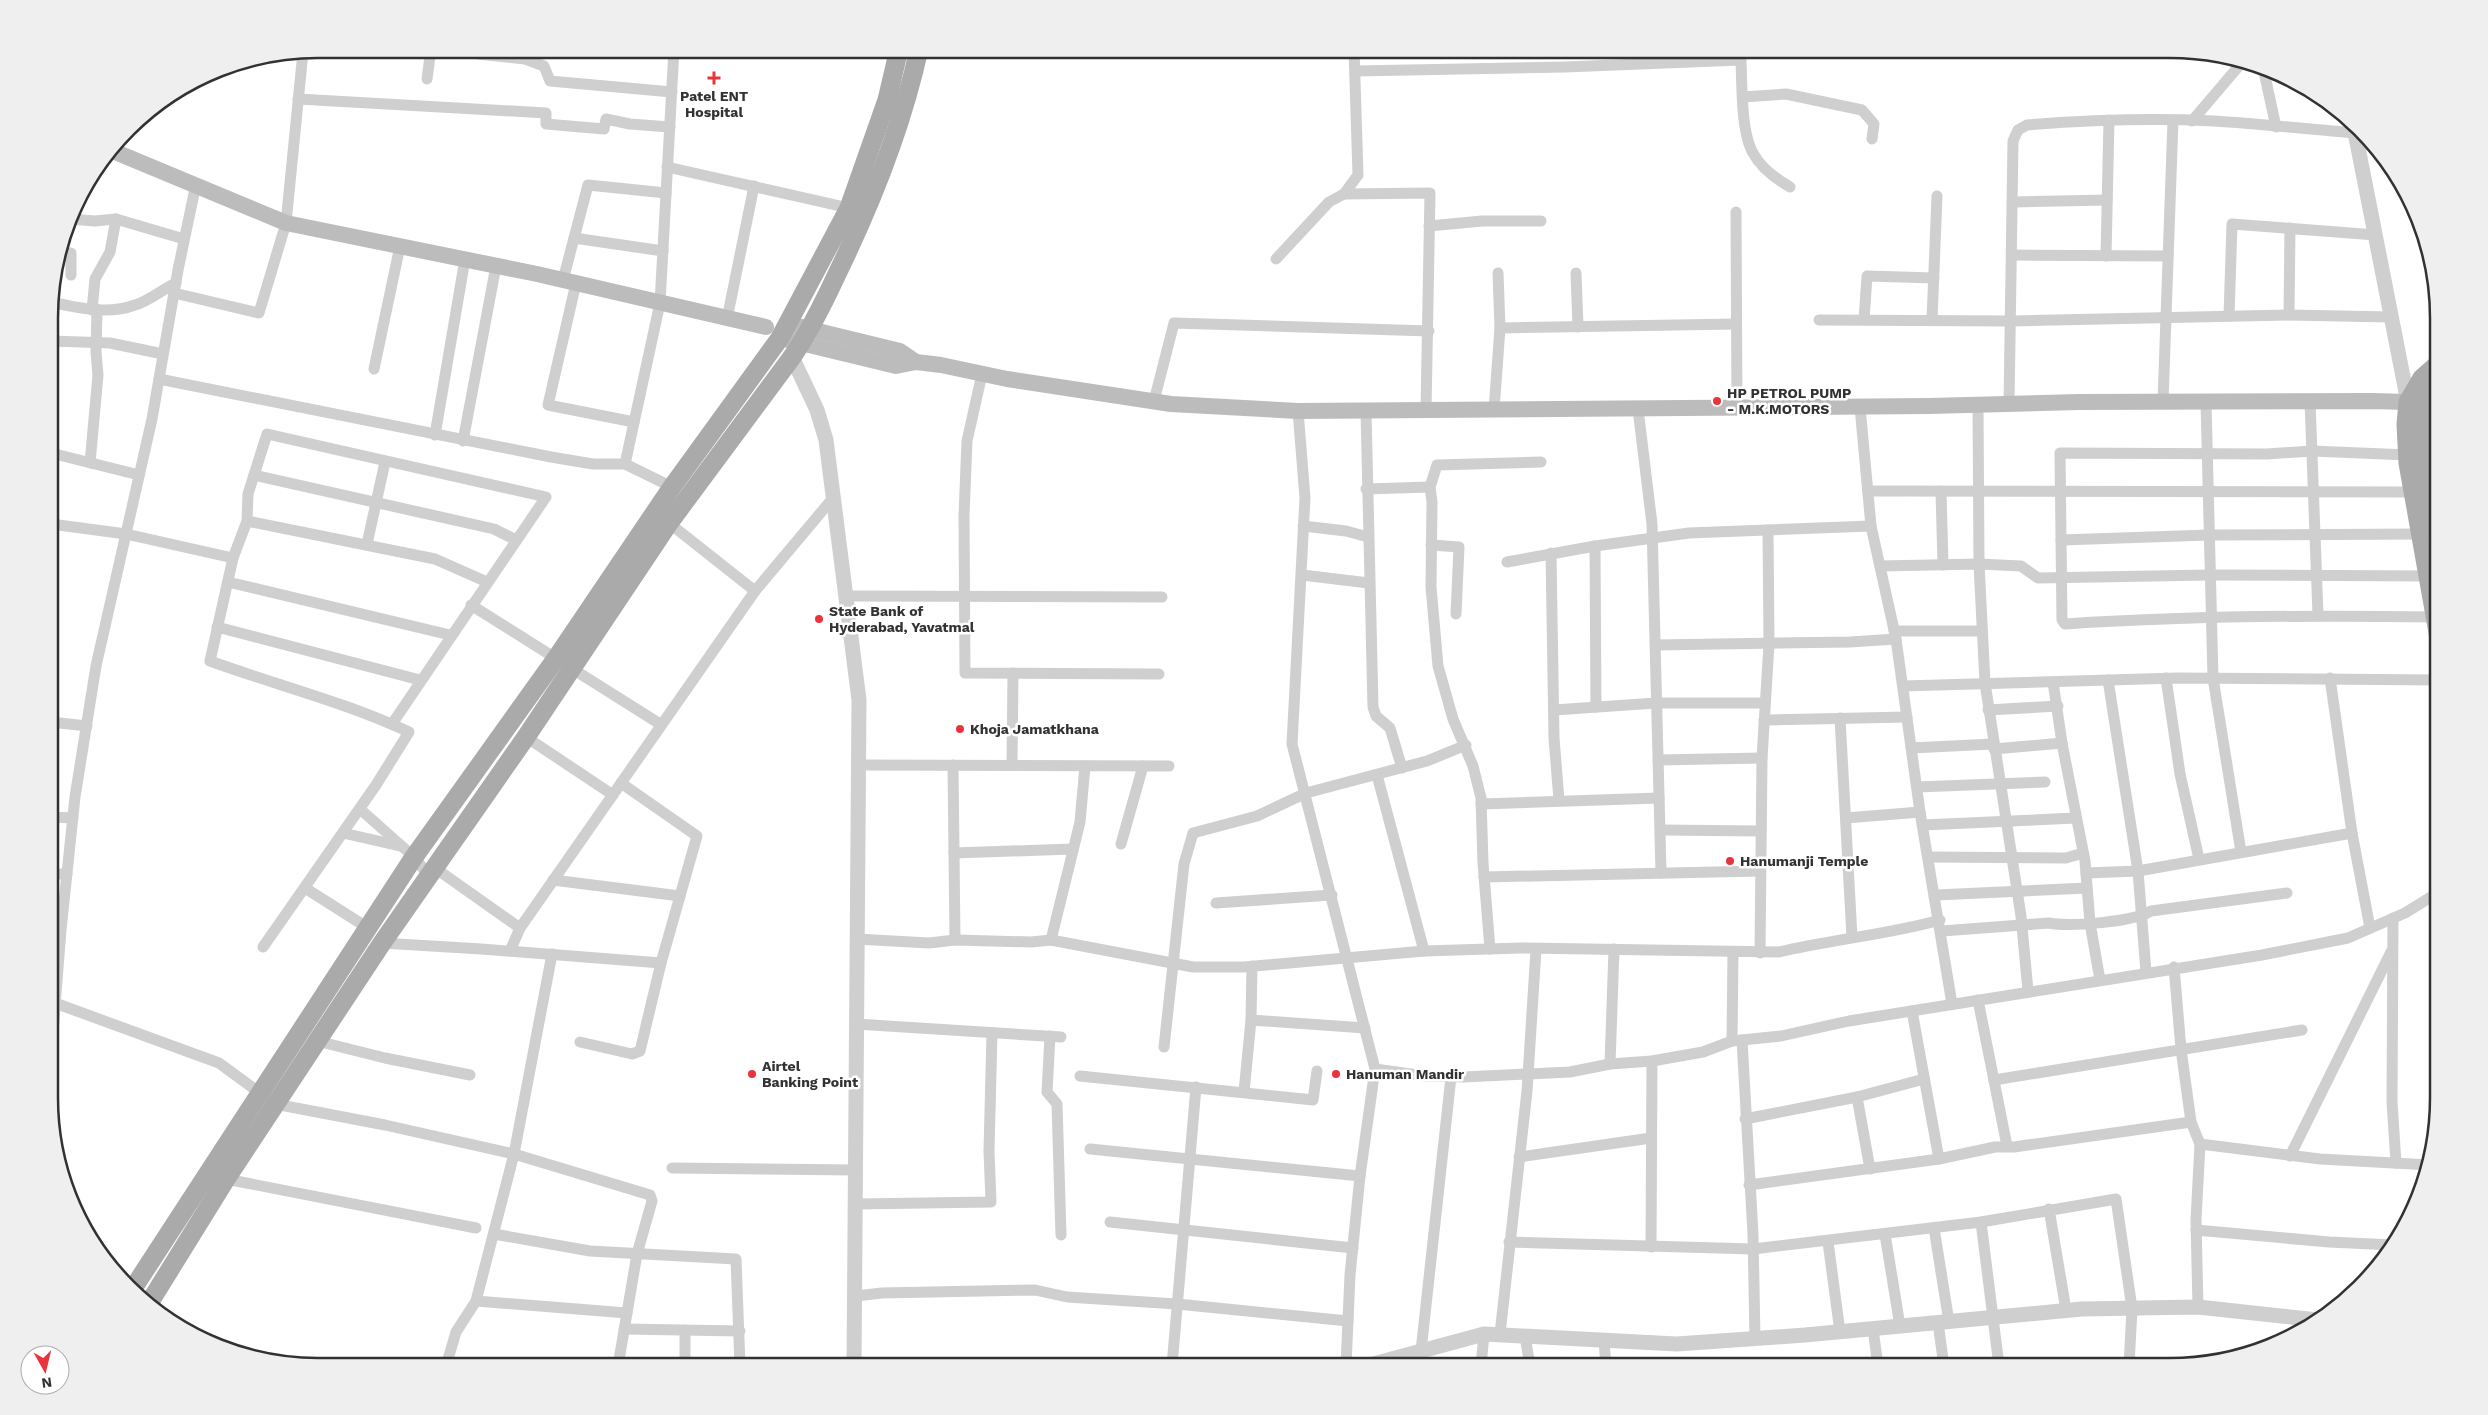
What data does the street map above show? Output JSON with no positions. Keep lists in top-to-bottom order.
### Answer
{
  "places": {
    "health": ["Patel ENT Hospital"],
    "other": [
      "HP PETROL PUMP - M.K.MOTORS",
      "State Bank of Hyderabad, Yavatmal",
      "Khoja Jamatkhana",
      "Hanumanji Temple",
      "Airtel Banking Point",
      "Hanuman Mandir"
    ]
  },
  "north": "bottom"
}
